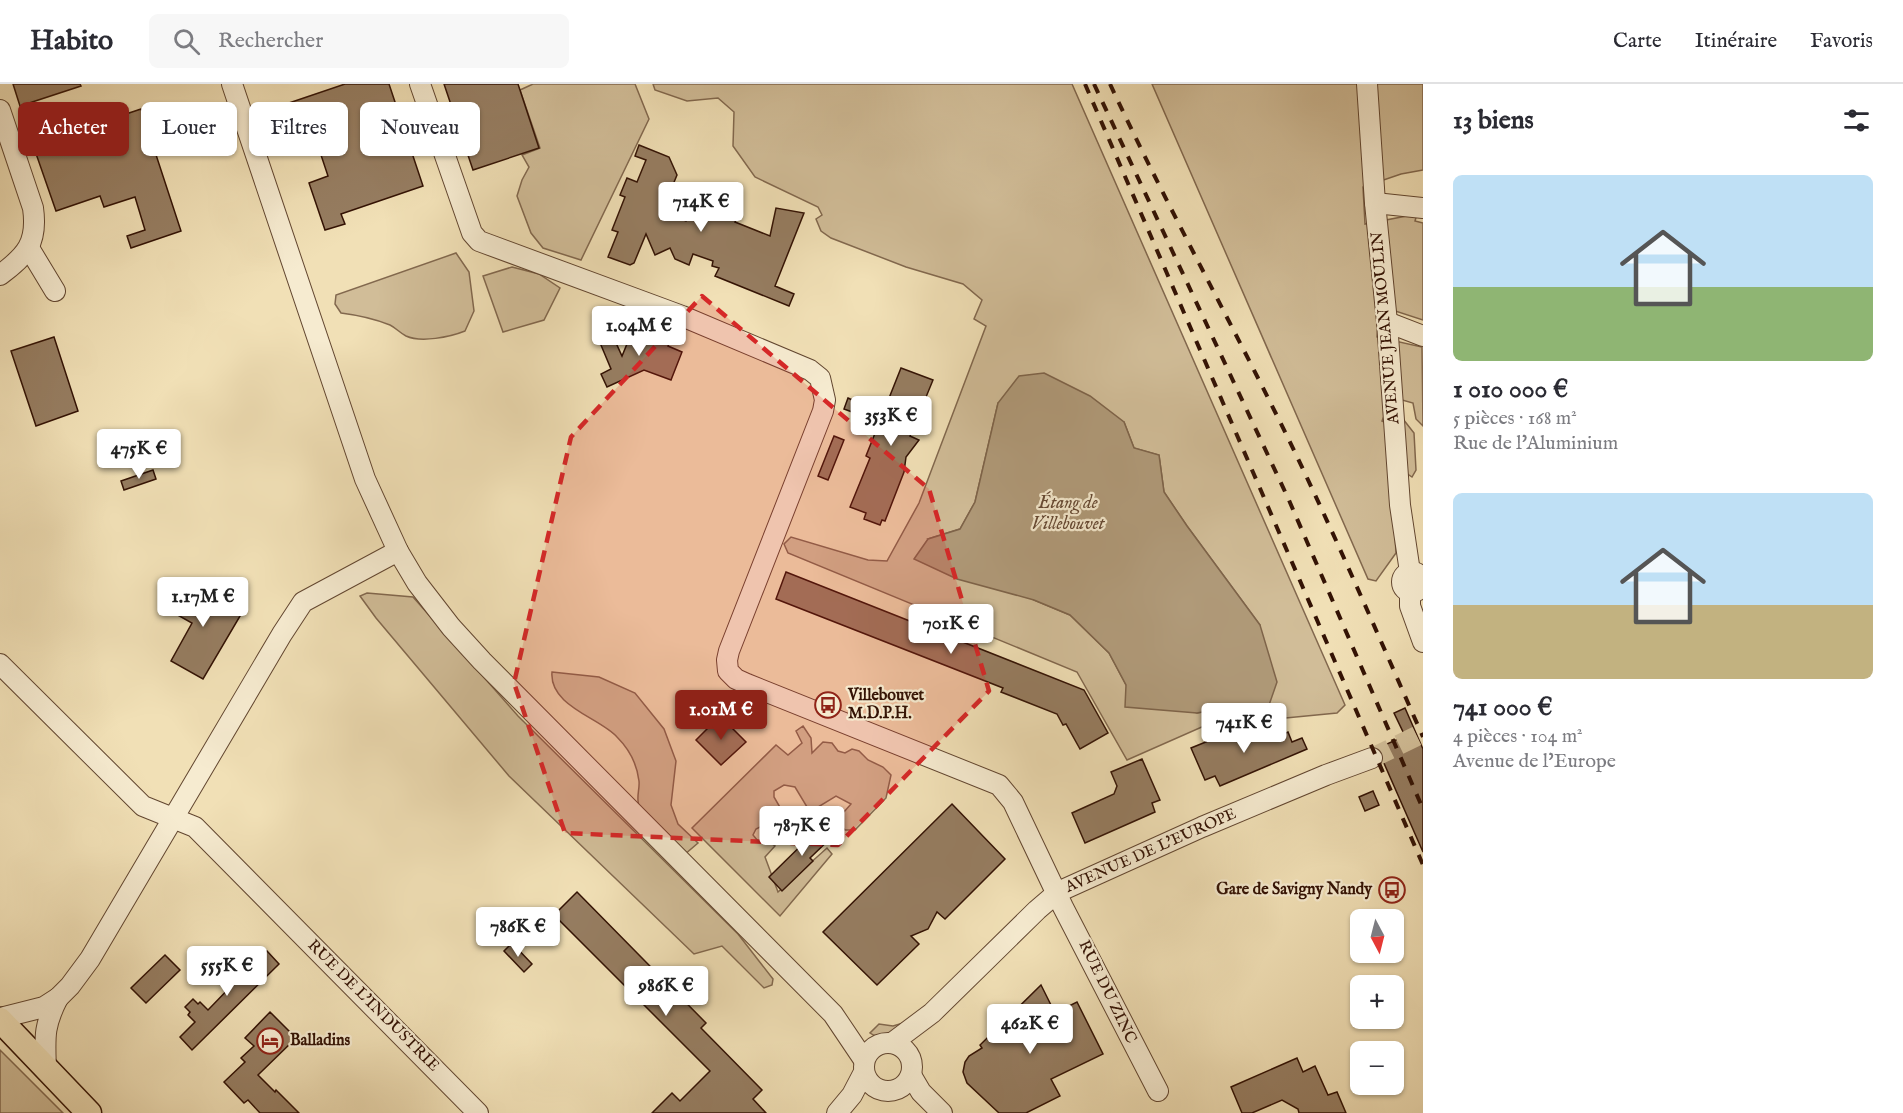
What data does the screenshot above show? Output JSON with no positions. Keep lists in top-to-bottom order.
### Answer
{
  "streets": {
    "street": [
      "AVENUE JEAN MOULIN",
      "AVENUE DE L'EUROPE",
      "RUE DU ZINC",
      "RUE DE L'INDUSTRIE"
    ]
  },
  "crossings": [
    ["AVENUE DE L'EUROPE", "RUE DU ZINC"]
  ],
  "water": ["Étang de Villebouvet"],
  "places": {
    "bus stop": ["Villebouvet M.D.P.H.", "Gare de Savigny Nandy"],
    "hotel": ["Balladins"]
  },
  "north": "bottom",
  "page": {
    "header": "Habito",
    "search": "Rechercher",
    "nav": ["Carte", "Itinéraire", "Favoris"],
    "heading": "13 biens",
    "chip": [
      "Acheter",
      "Louer",
      "Filtres",
      "Nouveau"
    ],
    "list": [
      {
        "name": "1 010 000 €",
        "note": "5 pièces · 168 m² · Rue de l'Aluminium"
      },
      {
        "name": "741 000 €",
        "note": "4 pièces · 104 m² · Avenue de l'Europe"
      }
    ],
    "price": [
      "714K €",
      "1.04M €",
      "353K €",
      "475K €",
      "1.17M €",
      "701K €",
      "1.01M €",
      "741K €",
      "787K €",
      "786K €",
      "555K €",
      "986K €",
      "462K €"
    ],
    "map_buttons": ["+", "−"]
  }
}
